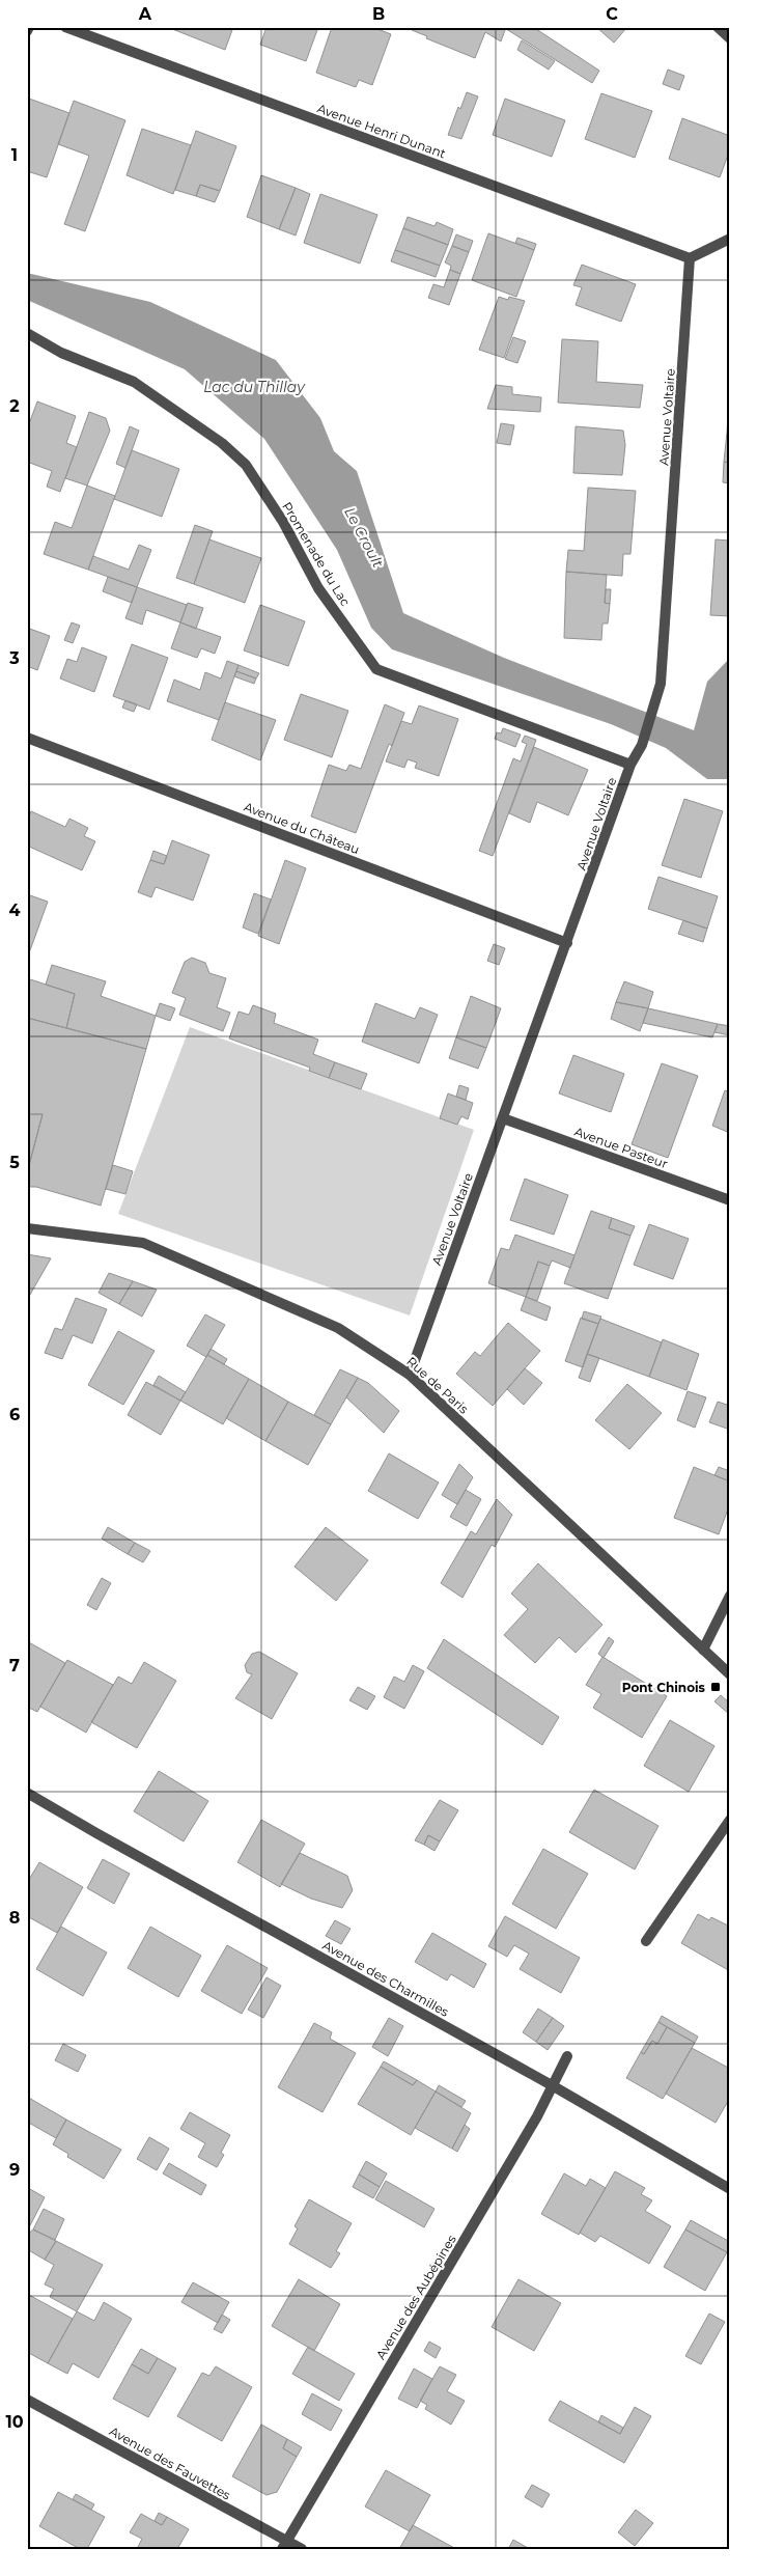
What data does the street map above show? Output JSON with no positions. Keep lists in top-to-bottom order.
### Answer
{
  "streets": {
    "street": [
      "Avenue Henri Dunant",
      "Avenue Voltaire",
      "Promenade du Lac",
      "Avenue du Château",
      "Avenue Pasteur",
      "Rue de Paris",
      "Avenue des Charmilles",
      "Avenue des Aubépines",
      "Avenue des Fauvettes"
    ]
  },
  "crossings": [
    ["Avenue Henri Dunant", "Avenue Voltaire"],
    ["Avenue Voltaire", "Promenade du Lac"],
    ["Avenue Voltaire", "Avenue du Château"],
    ["Avenue Voltaire", "Avenue Pasteur"],
    ["Avenue Voltaire", "Rue de Paris"],
    ["Avenue des Charmilles", "Avenue des Aubépines"],
    ["Avenue des Aubépines", "Avenue des Fauvettes"]
  ],
  "water": ["Lac du Thillay", "Le Croult"],
  "places": {
    "transit": ["Pont Chinois"]
  },
  "grid": {
    "columns": ["A", "B", "C"],
    "rows": [
      "1",
      "2",
      "3",
      "4",
      "5",
      "6",
      "7",
      "8",
      "9",
      "10"
    ]
  }
}
